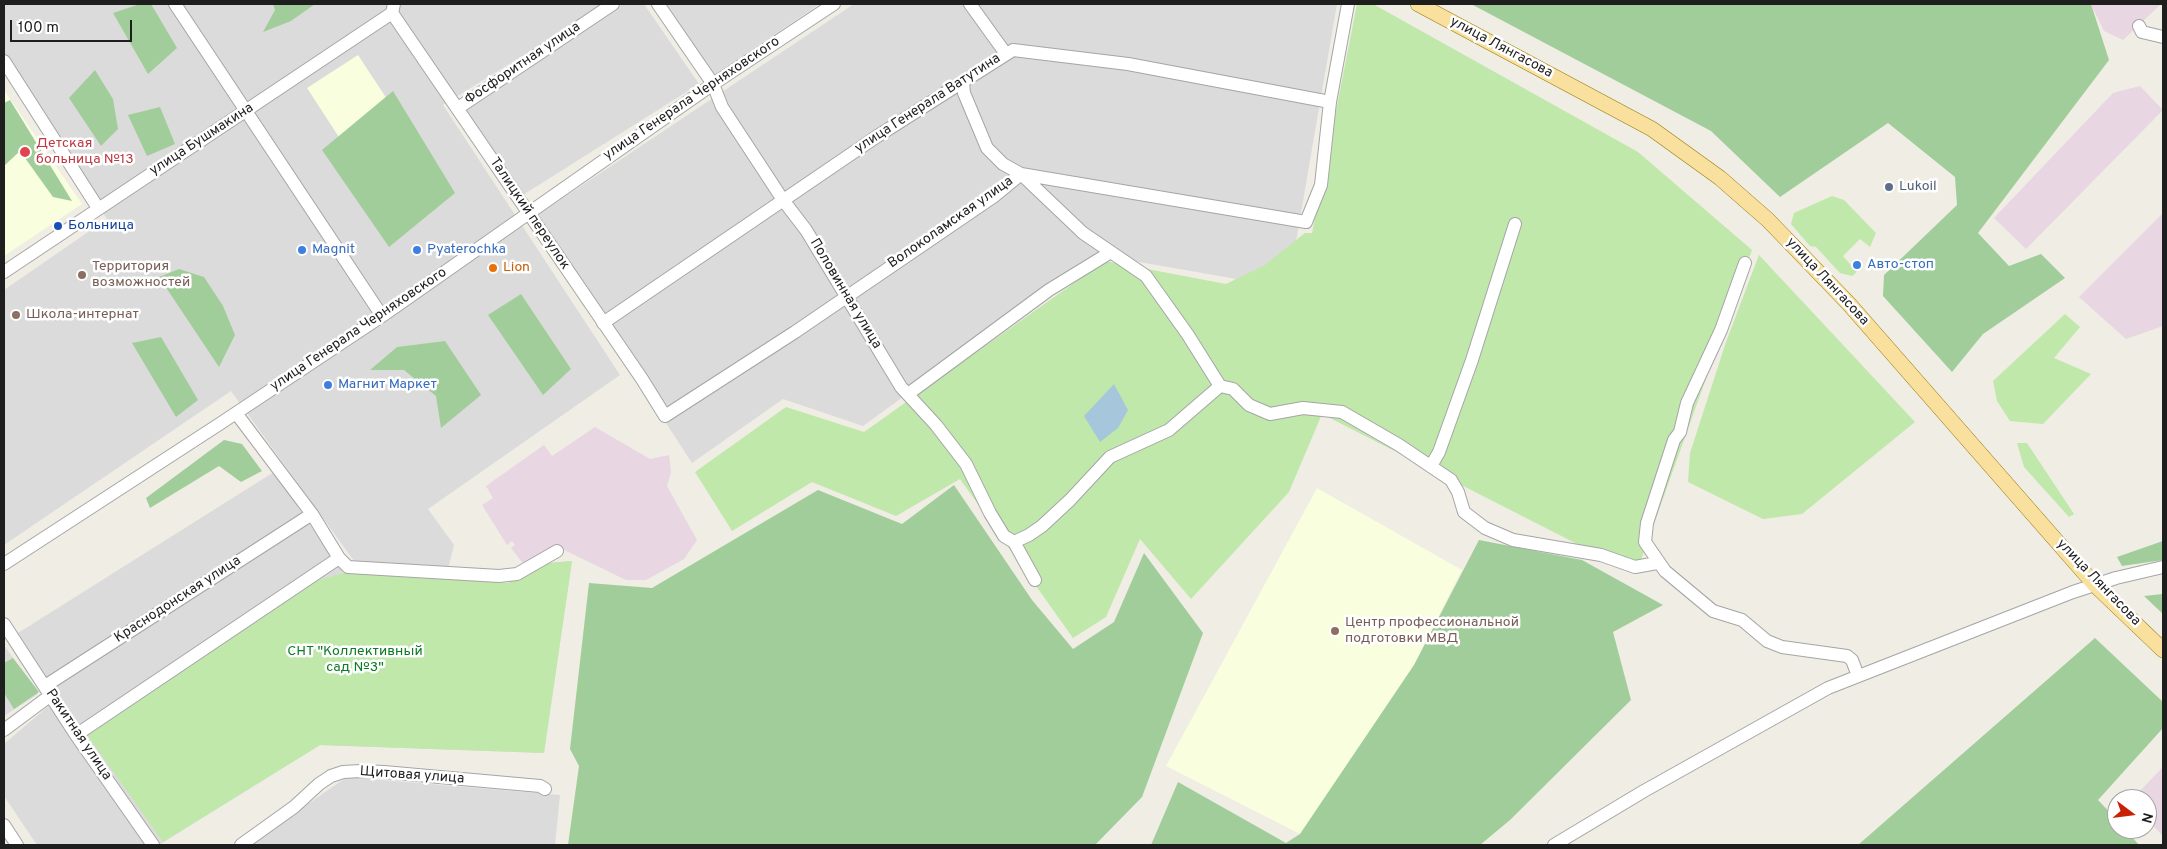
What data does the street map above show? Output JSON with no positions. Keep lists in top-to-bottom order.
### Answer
{
  "streets": {
    "main road": ["улица Лянгасова"],
    "street": [
      "Фосфоритная улица",
      "улица Генерала Черняховского",
      "улица Генерала Ватутина",
      "улица Бушмакина",
      "Талицкий переулок",
      "Волоколамская улица",
      "Половинная улица",
      "Краснодонская улица",
      "Ракитная улица",
      "Щитовая улица"
    ]
  },
  "crossings": [
    ["Фосфоритная улица", "Талицкий переулок"],
    ["улица Генерала Черняховского", "Талицкий переулок"],
    ["улица Генерала Черняховского", "Половинная улица"],
    ["улица Генерала Ватутина", "Талицкий переулок"],
    ["улица Генерала Ватутина", "Волоколамская улица"],
    ["улица Генерала Ватутина", "Половинная улица"],
    ["улица Бушмакина", "Талицкий переулок"],
    ["Талицкий переулок", "Волоколамская улица"],
    ["Волоколамская улица", "Половинная улица"],
    ["Краснодонская улица", "Ракитная улица"]
  ],
  "parks": ["СНТ \"Коллективный сад №3\""],
  "places": [
    "Детская больница №13",
    "Lukoil",
    "Больница",
    "Magnit",
    "Pyaterochka",
    "Авто-стоп",
    "Lion",
    "Территория возможностей",
    "Школа-интернат",
    "Магнит Маркет",
    "Центр профессиональной подготовки МВД"
  ],
  "scale_bar": "100 m",
  "north": "right"
}
